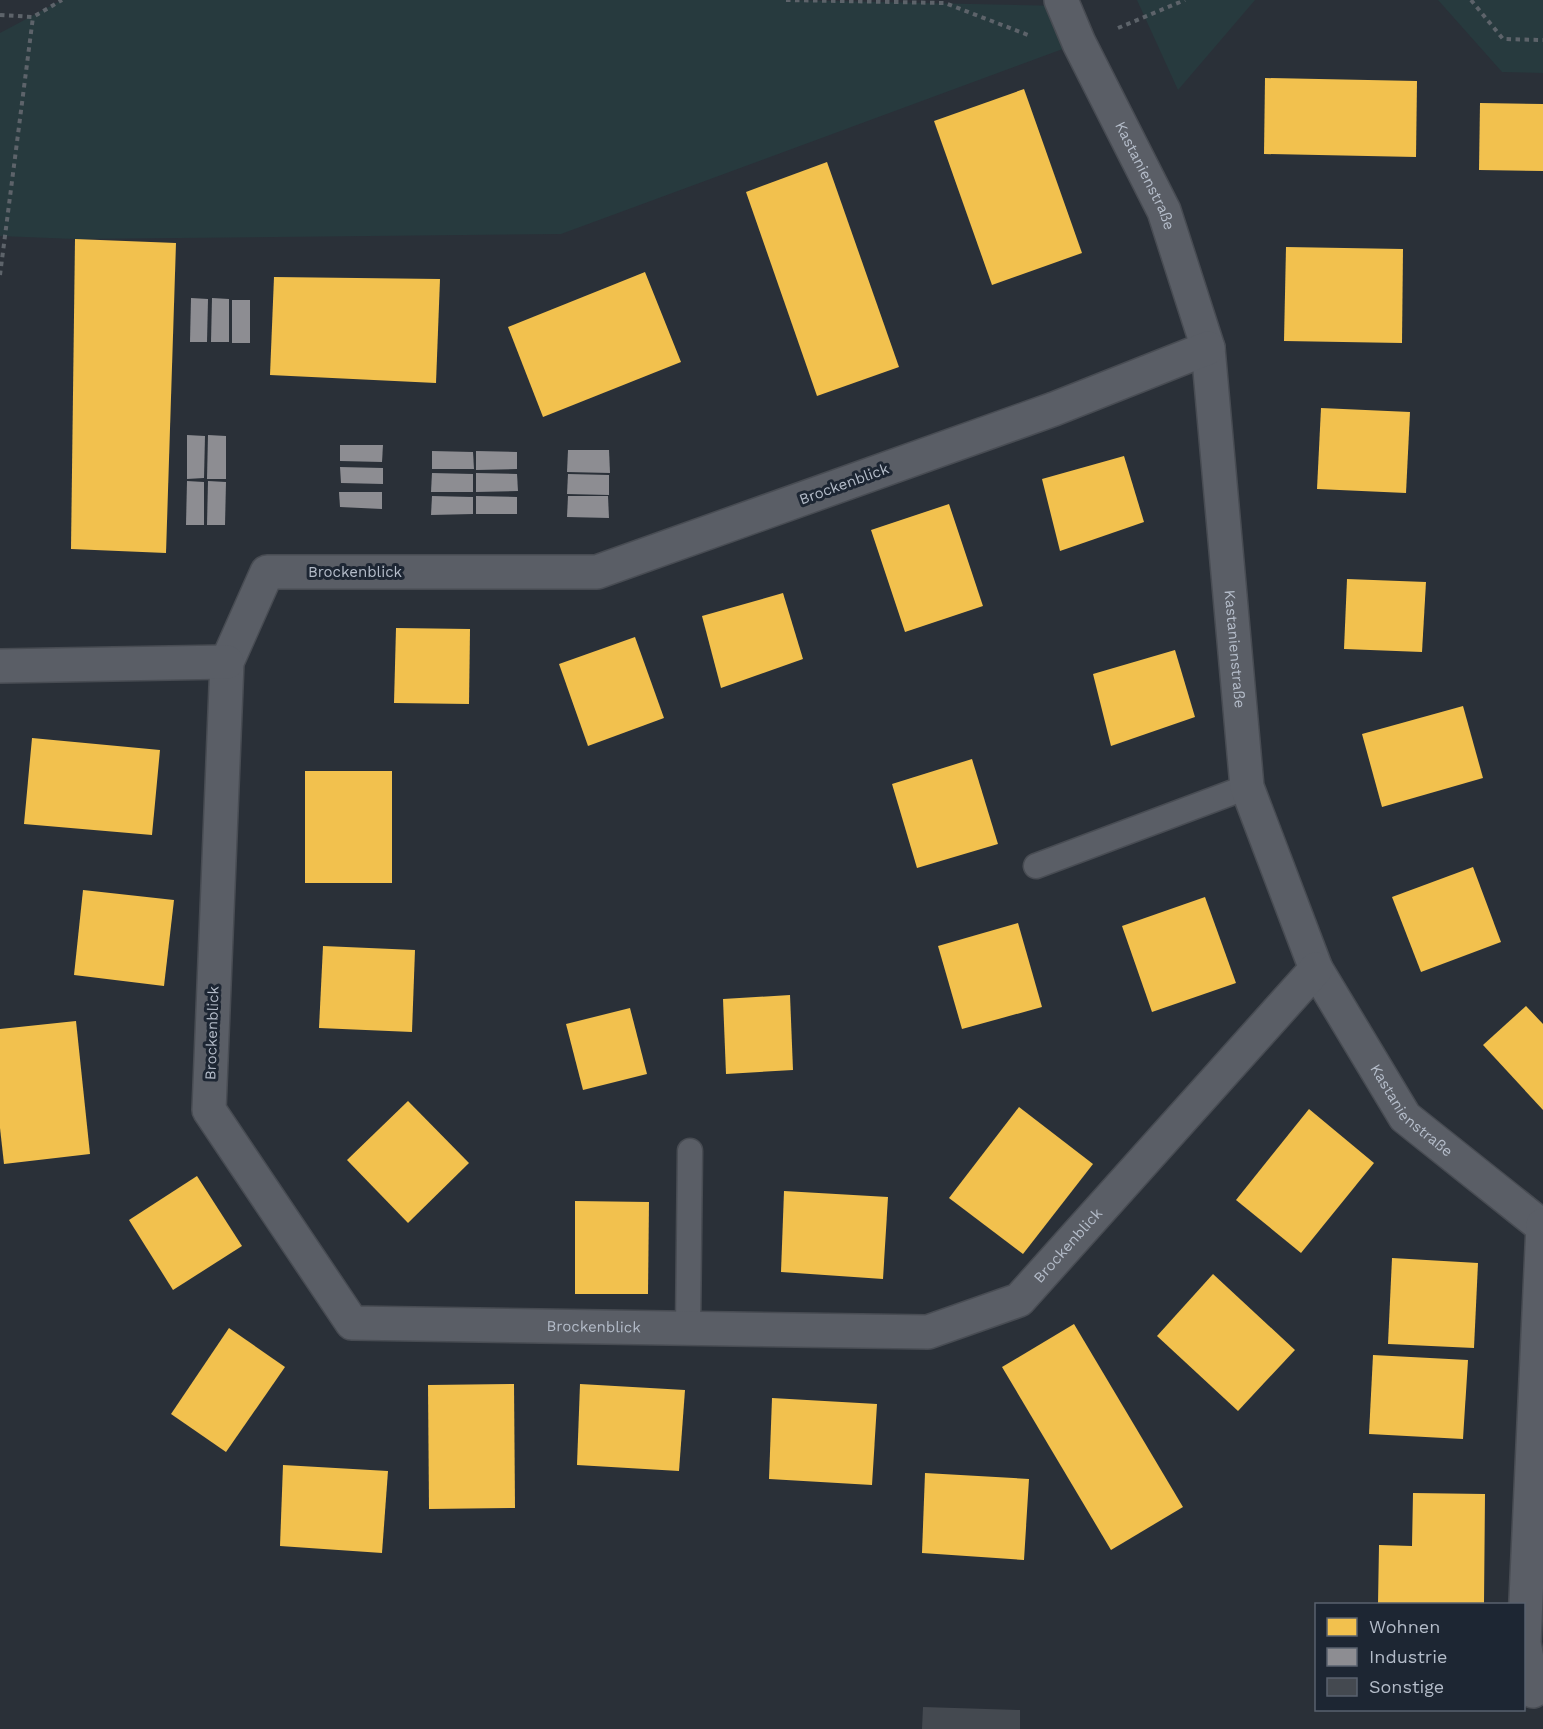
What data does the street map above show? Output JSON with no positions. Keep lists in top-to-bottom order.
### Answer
{
  "streets": {
    "street": ["Kastanienstraße", "Brockenblick"]
  },
  "crossings": [
    ["Kastanienstraße", "Brockenblick"]
  ],
  "legend": ["Wohnen", "Industrie", "Sonstige"]
}
